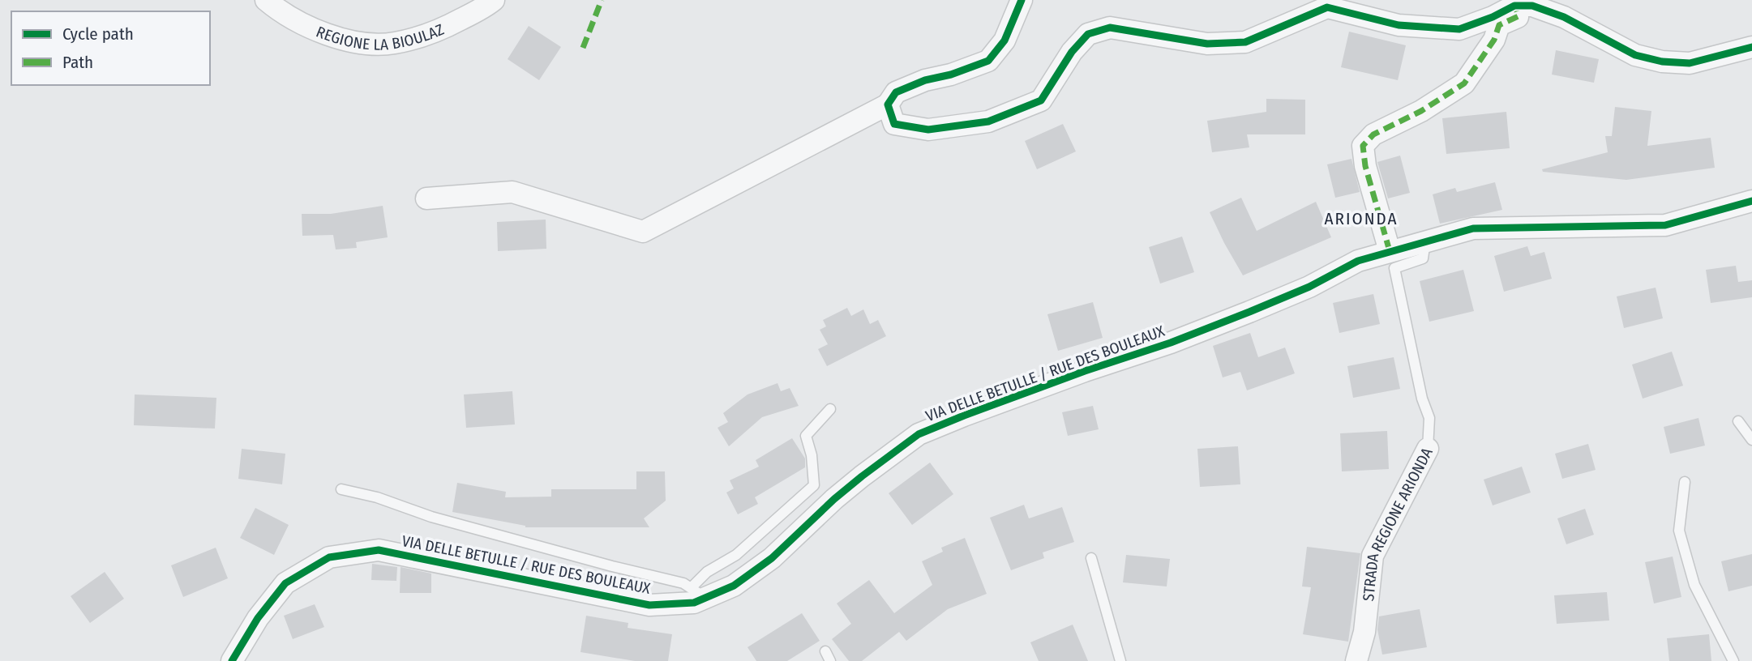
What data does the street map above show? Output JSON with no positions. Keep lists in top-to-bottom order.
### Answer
{
  "streets": {
    "street": ["REGIONE LA BIOULAZ", "VIA DELLE BETULLE / RUE DES BOULEAUX", "STRADA REGIONE ARIONDA"]
  },
  "crossings": [
    ["VIA DELLE BETULLE / RUE DES BOULEAUX", "STRADA REGIONE ARIONDA"]
  ],
  "districts": ["ARIONDA"],
  "legend": ["Cycle path", "Path"]
}
